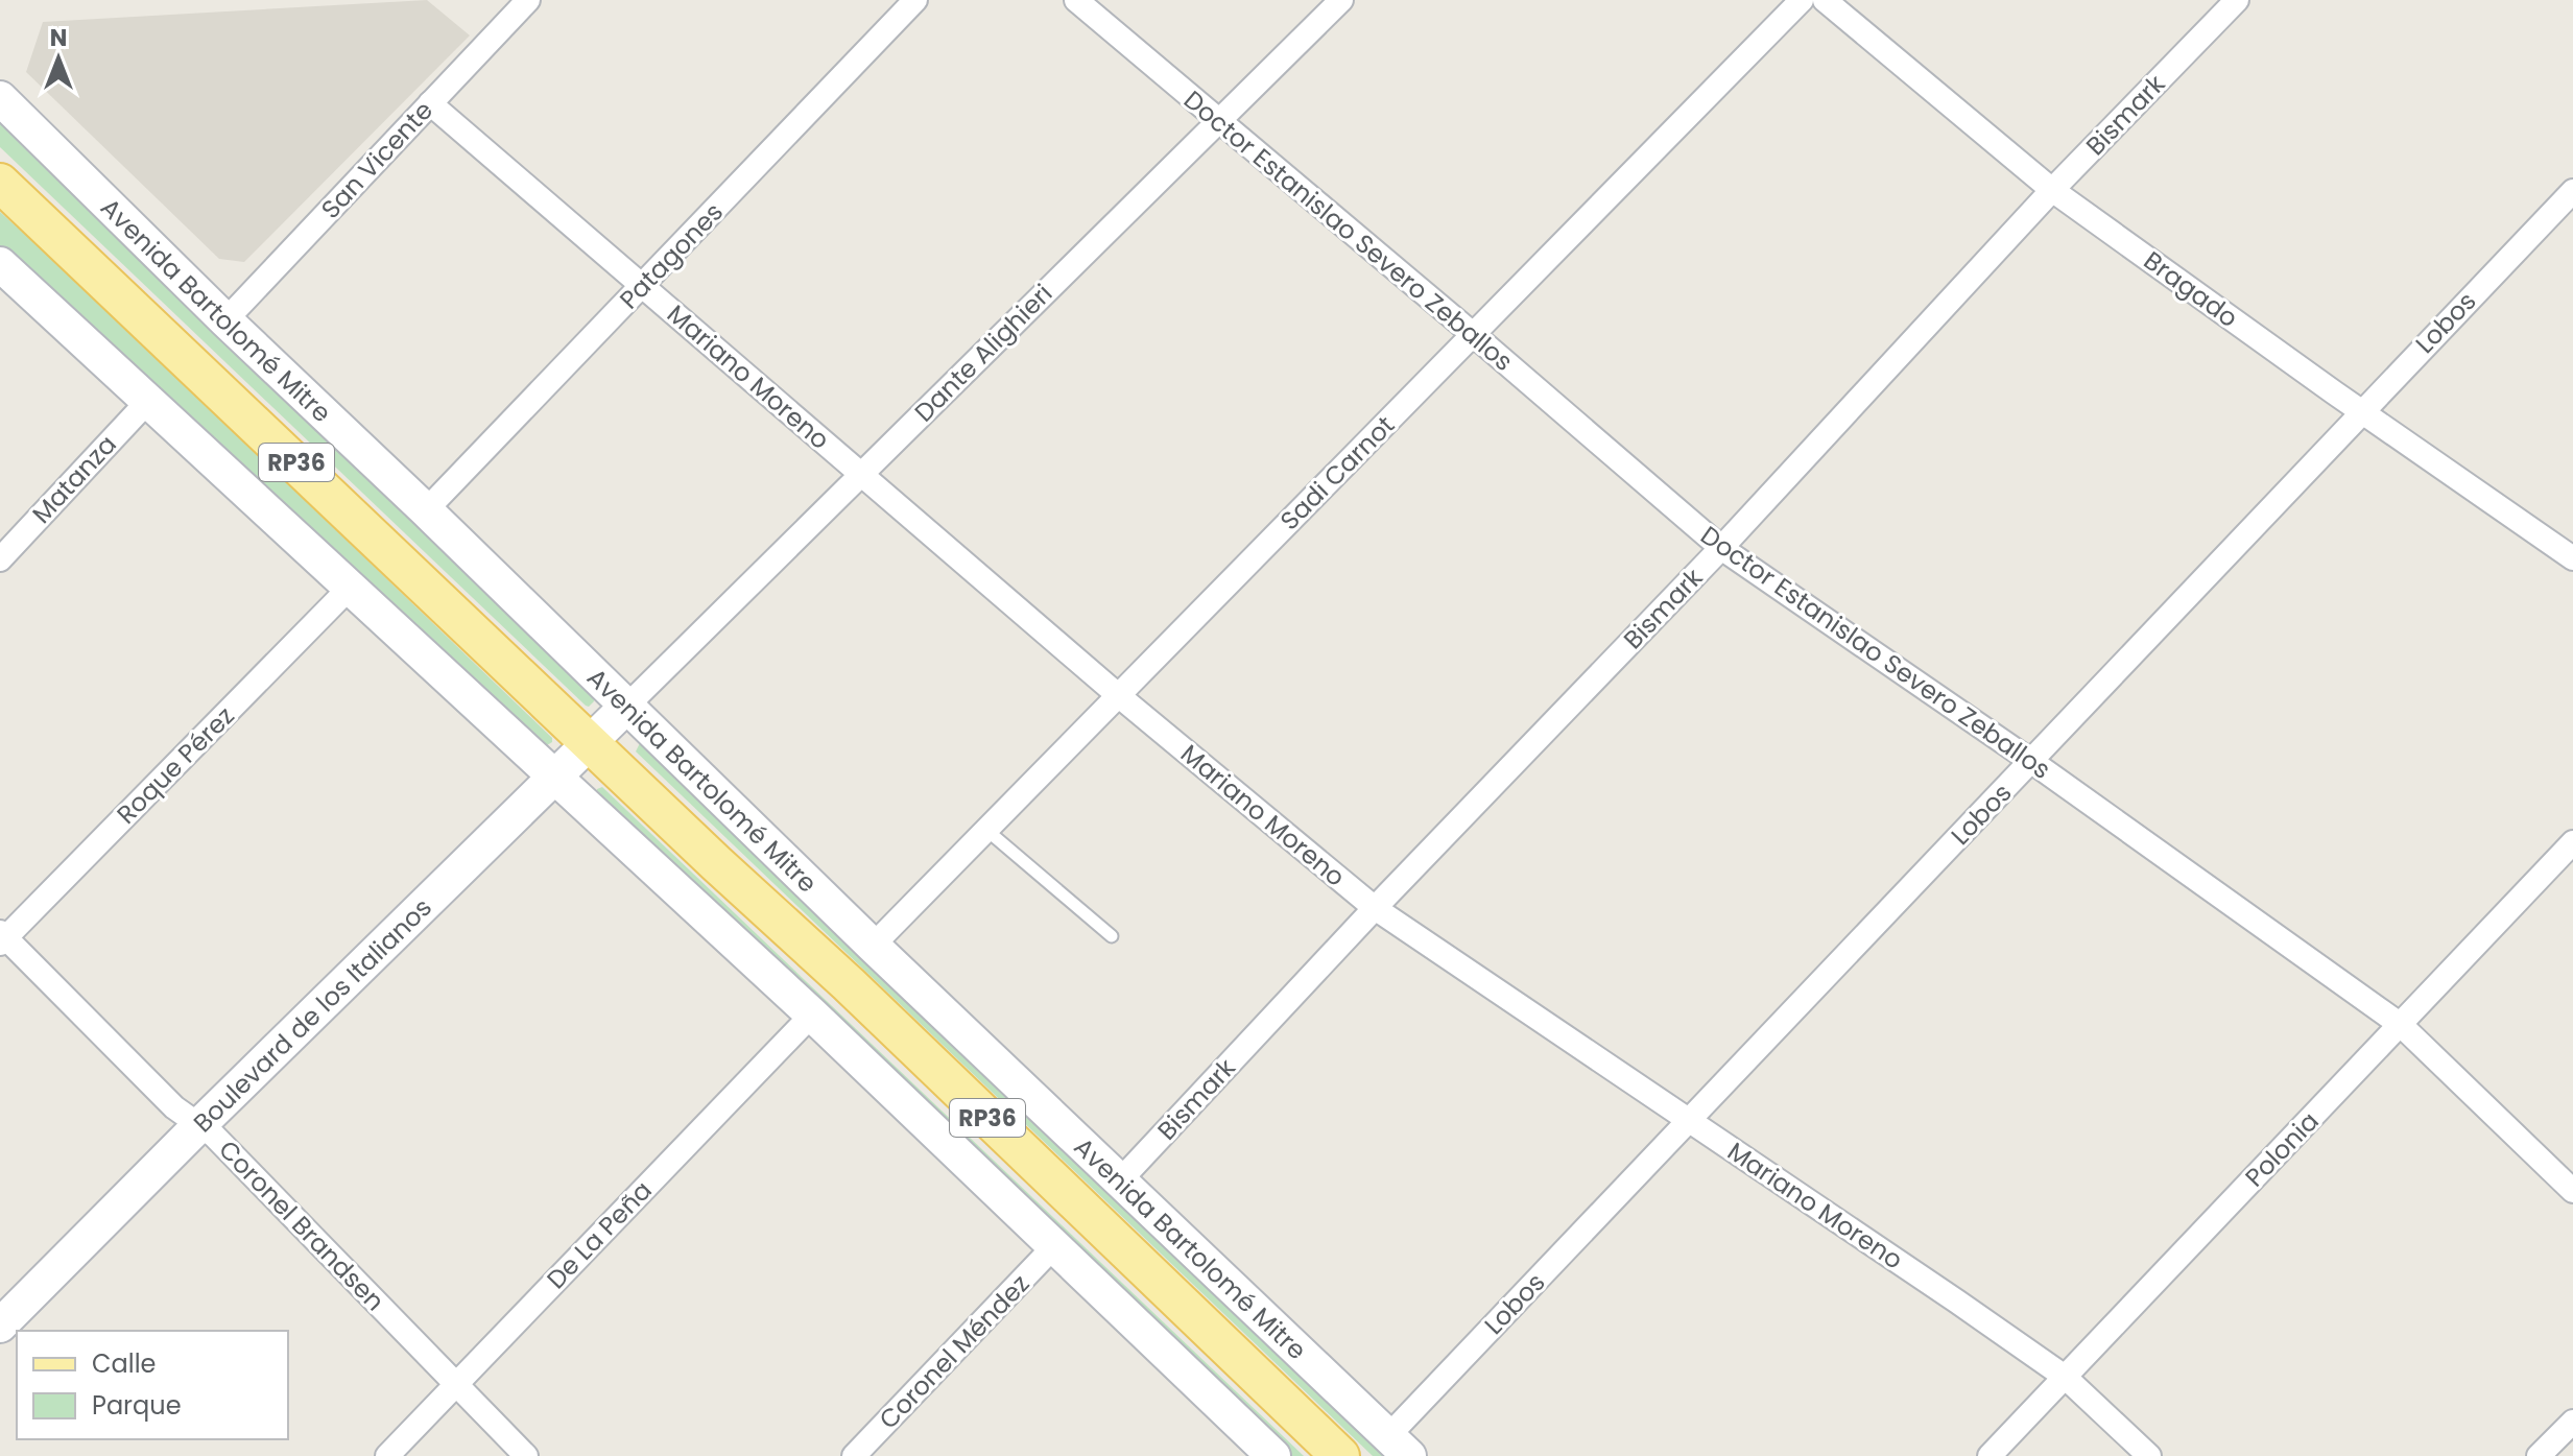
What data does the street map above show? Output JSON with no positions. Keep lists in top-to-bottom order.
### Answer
{
  "streets": {
    "main road": ["Avenida Bartolomé Mitre", "RP36"],
    "street": [
      "Bismark",
      "San Vicente",
      "Doctor Estanislao Severo Zeballos",
      "Patagones",
      "Bragado",
      "Lobos",
      "Dante Alighieri",
      "Mariano Moreno",
      "Sadi Carnot",
      "Matanza",
      "Roque Pérez",
      "Boulevard de los Italianos",
      "Polonia",
      "Coronel Brandsen",
      "De La Peña",
      "Coronel Méndez"
    ]
  },
  "crossings": [
    ["Bismark", "Doctor Estanislao Severo Zeballos"],
    ["Bismark", "Bragado"],
    ["Bismark", "Avenida Bartolomé Mitre"],
    ["Bismark", "Mariano Moreno"],
    ["San Vicente", "Avenida Bartolomé Mitre"],
    ["San Vicente", "Mariano Moreno"],
    ["Doctor Estanislao Severo Zeballos", "Lobos"],
    ["Doctor Estanislao Severo Zeballos", "Dante Alighieri"],
    ["Doctor Estanislao Severo Zeballos", "Sadi Carnot"],
    ["Doctor Estanislao Severo Zeballos", "Polonia"],
    ["Patagones", "Avenida Bartolomé Mitre"],
    ["Patagones", "Mariano Moreno"],
    ["Bragado", "Lobos"],
    ["Avenida Bartolomé Mitre", "Lobos"],
    ["Avenida Bartolomé Mitre", "Dante Alighieri"],
    ["Avenida Bartolomé Mitre", "Sadi Carnot"],
    ["Avenida Bartolomé Mitre", "Boulevard de los Italianos"],
    ["Lobos", "Mariano Moreno"],
    ["Dante Alighieri", "Mariano Moreno"],
    ["Dante Alighieri", "Boulevard de los Italianos"],
    ["Mariano Moreno", "Sadi Carnot"],
    ["Mariano Moreno", "Polonia"],
    ["Roque Pérez", "Coronel Brandsen"],
    ["Boulevard de los Italianos", "Coronel Brandsen"],
    ["Coronel Brandsen", "De La Peña"]
  ],
  "legend": ["Calle", "Parque"],
  "north": "top"
}
